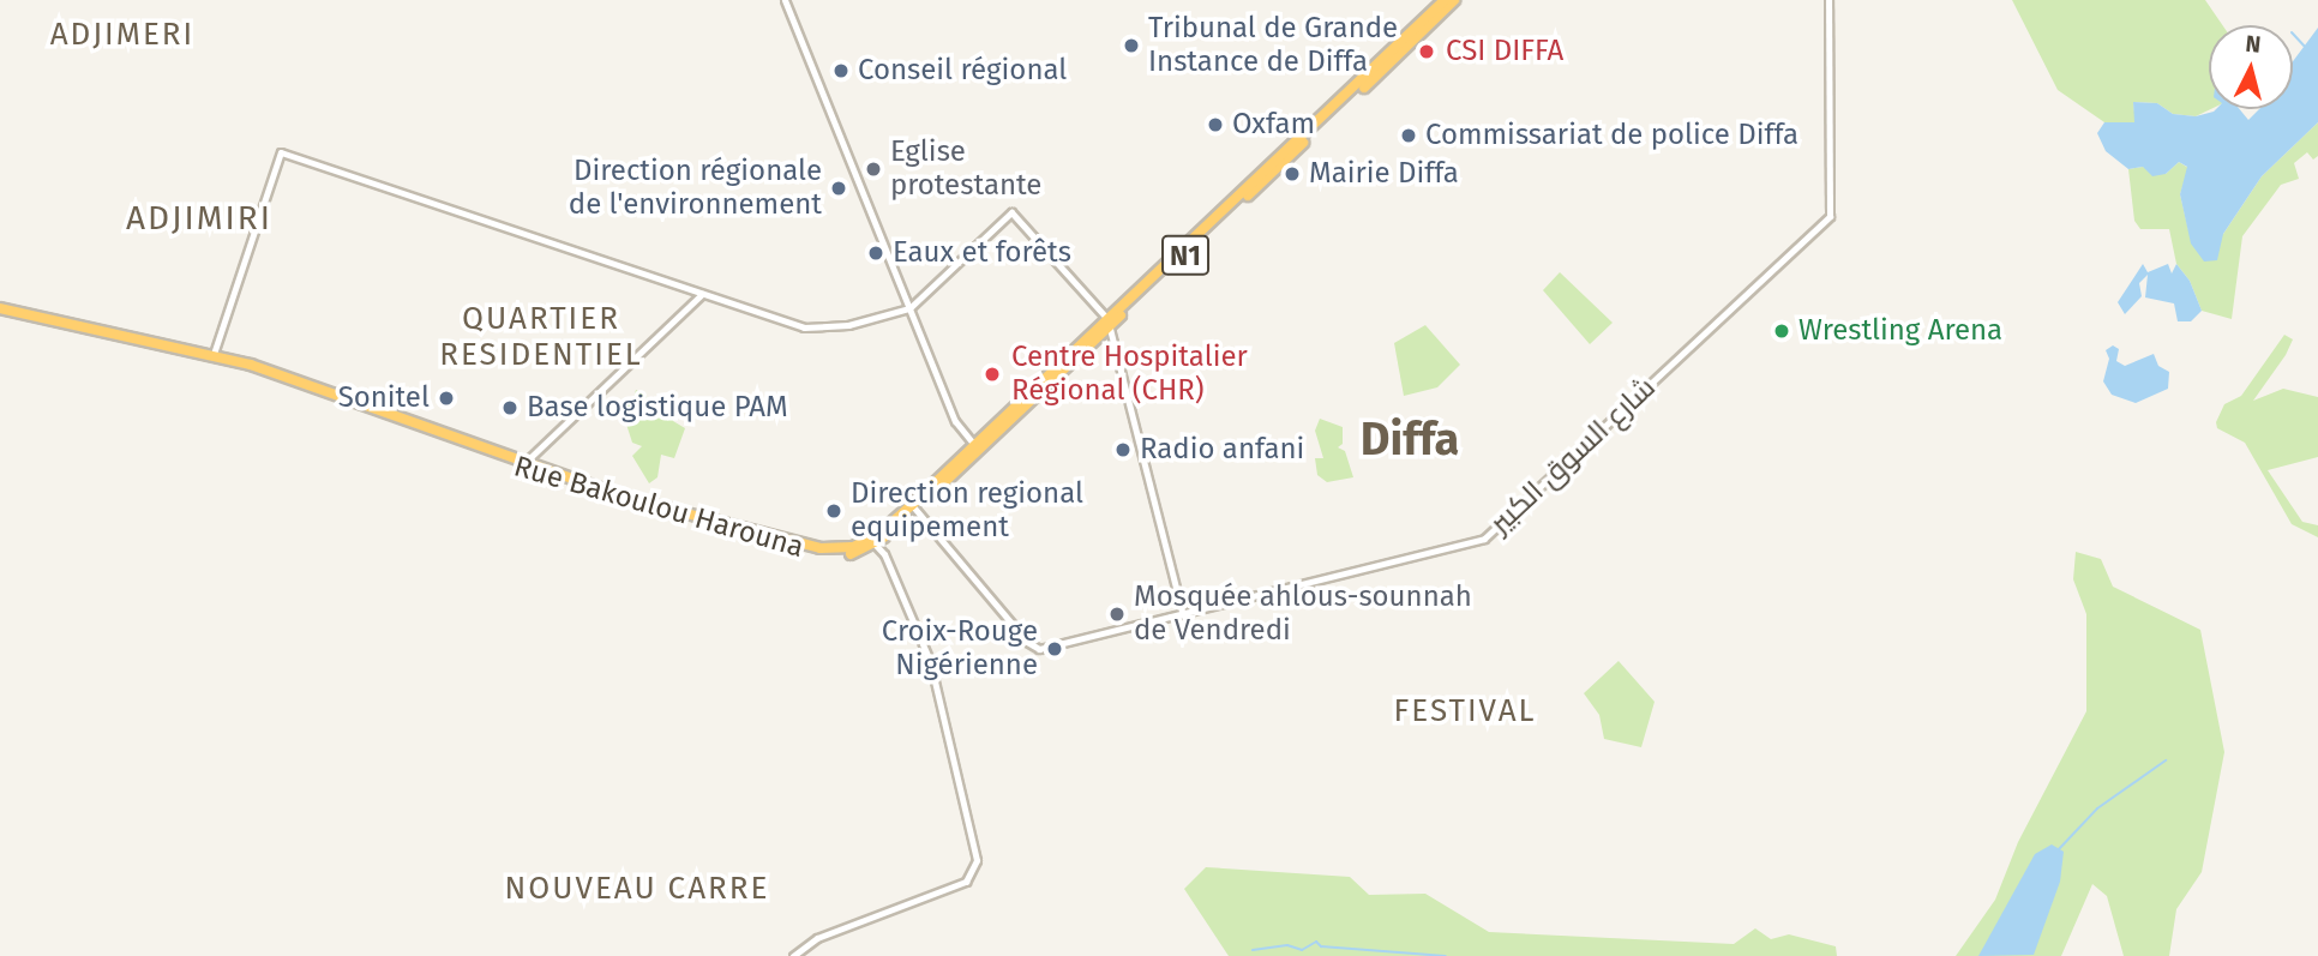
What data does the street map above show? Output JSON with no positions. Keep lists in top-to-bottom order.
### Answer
{
  "streets": {
    "highway": ["N1", "Rue Bakoulou Harouna"],
    "street": ["شارع السوق الكبير"]
  },
  "crossings": [
    ["N1", "شارع السوق الكبير"],
    ["N1", "Rue Bakoulou Harouna"],
    ["شارع السوق الكبير", "Rue Bakoulou Harouna"]
  ],
  "districts": [
    "ADJIMERI",
    "ADJIMIRI",
    "QUARTIER RESIDENTIEL",
    "Diffa",
    "FESTIVAL",
    "NOUVEAU CARRE"
  ],
  "places": [
    "Tribunal de Grande Instance de Diffa",
    "CSI DIFFA",
    "Conseil régional",
    "Oxfam",
    "Commissariat de police Diffa",
    "Eglise protestante",
    "Mairie Diffa",
    "Direction régionale de l'environnement",
    "Eaux et forêts",
    "Wrestling Arena",
    "Centre Hospitalier Régional (CHR)",
    "Sonitel",
    "Base logistique PAM",
    "Radio anfani",
    "Direction regional equipement",
    "Mosquée ahlous-sounnah de Vendredi",
    "Croix-Rouge Nigérienne"
  ],
  "north": "top"
}
